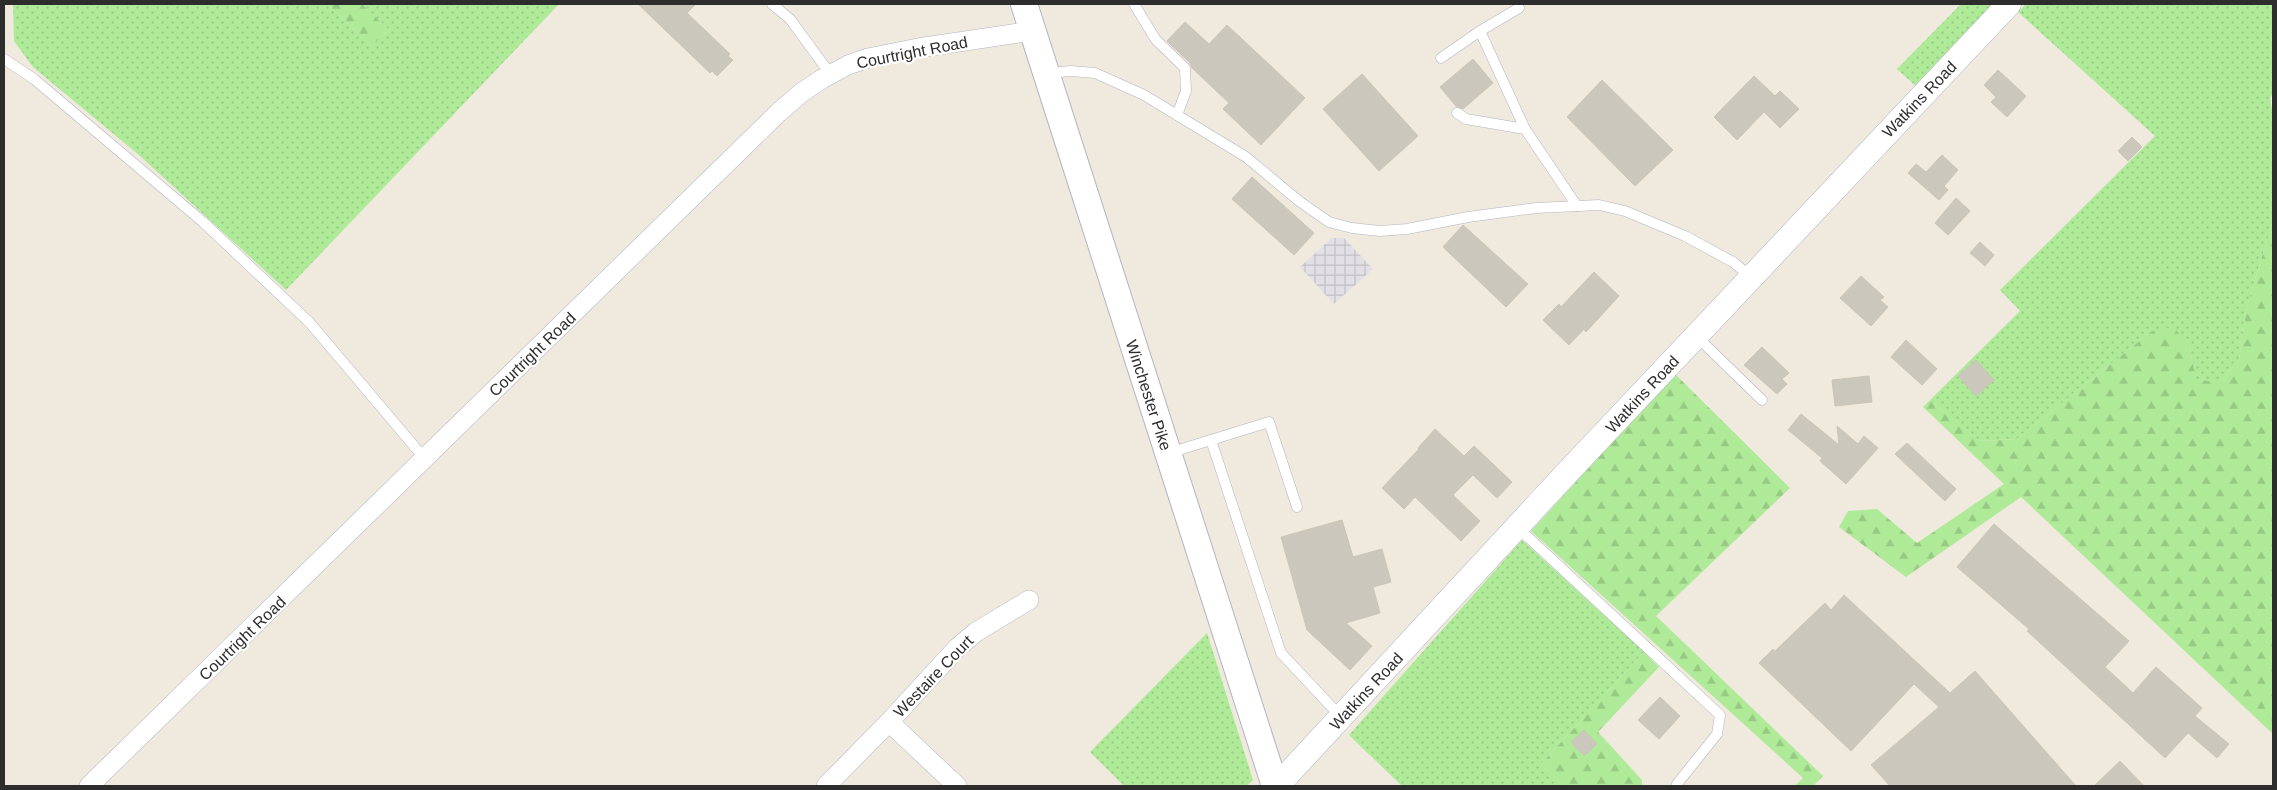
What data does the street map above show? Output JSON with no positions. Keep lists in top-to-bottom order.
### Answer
{
  "streets": {
    "main road": ["Winchester Pike"],
    "street": ["Courtright Road", "Watkins Road", "Westaire Court"]
  },
  "crossings": [
    ["Courtright Road", "Winchester Pike"],
    ["Watkins Road", "Winchester Pike"]
  ]
}
